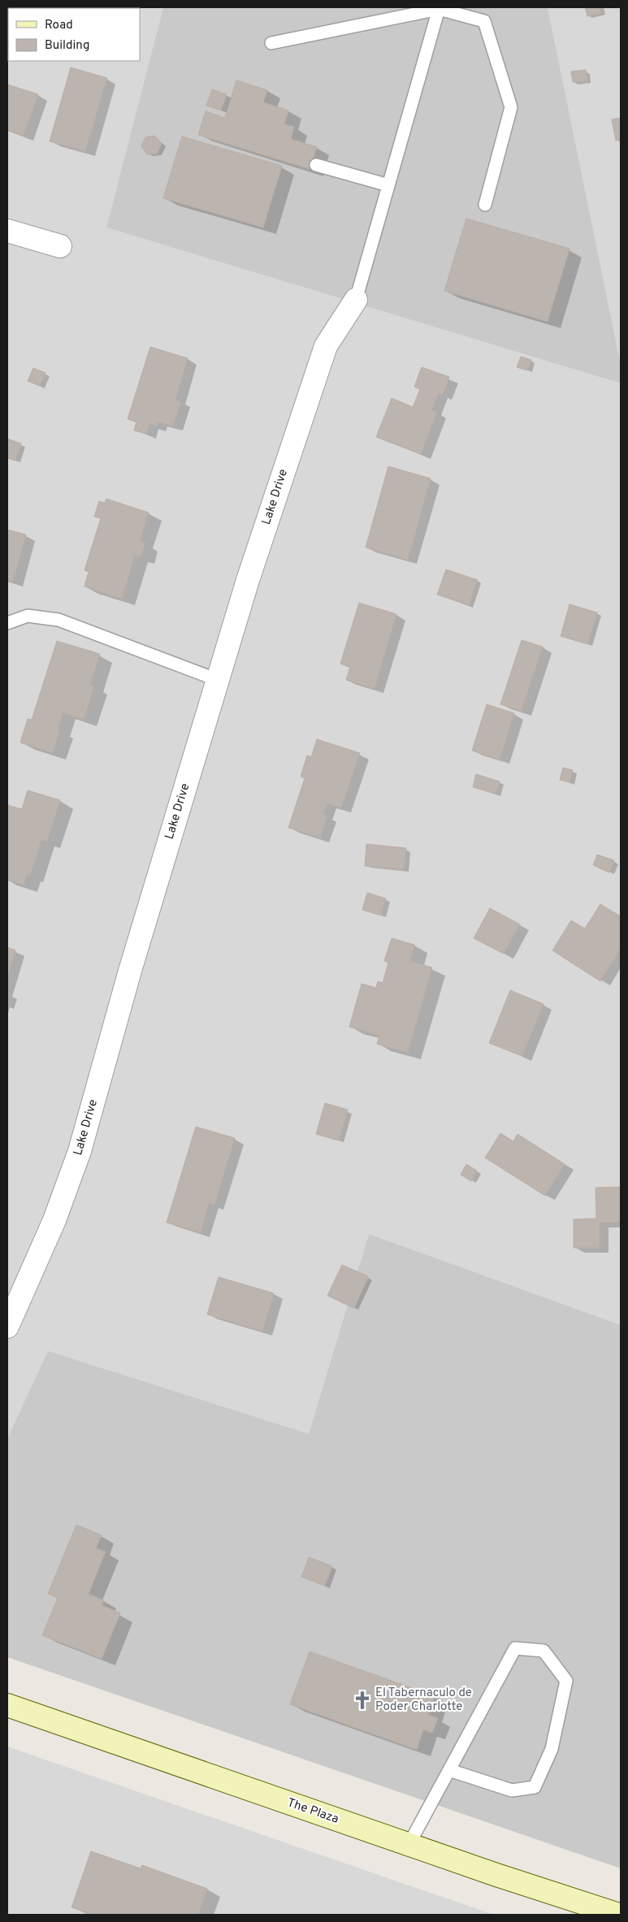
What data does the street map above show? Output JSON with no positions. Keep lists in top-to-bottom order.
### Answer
{
  "streets": {
    "main road": ["The Plaza"],
    "street": ["Lake Drive"]
  },
  "places": {
    "church": ["El Tabernaculo de Poder Charlotte"]
  },
  "legend": ["Road", "Building"]
}
